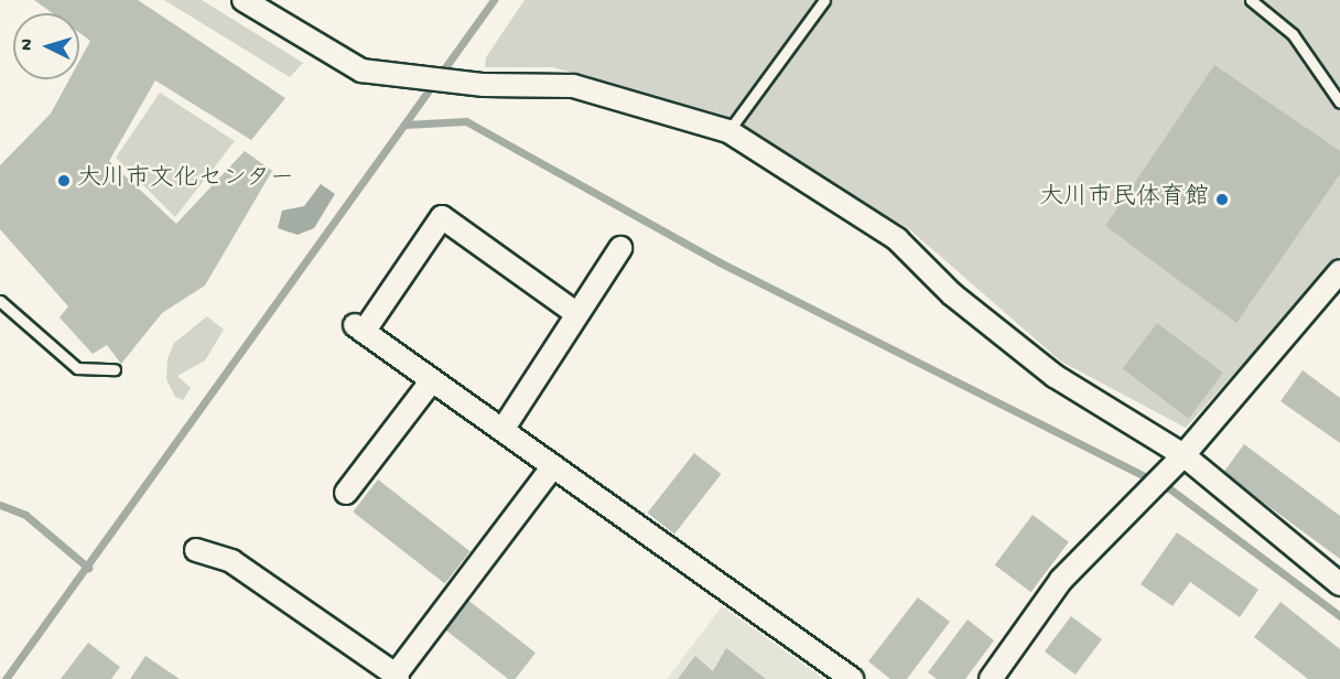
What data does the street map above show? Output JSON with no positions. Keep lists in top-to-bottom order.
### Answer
{
  "places": ["大川市文化センター", "大川市民体育館"],
  "north": "left"
}
